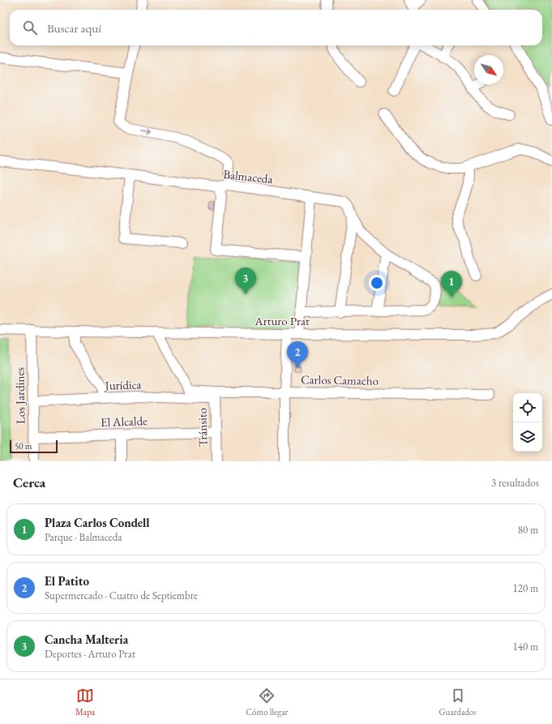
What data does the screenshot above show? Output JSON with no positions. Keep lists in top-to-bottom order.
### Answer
{
  "streets": {
    "street": [
      "Balmaceda",
      "Arturo Prat",
      "Carlos Camacho",
      "Jurídica",
      "Los Jardines",
      "El Alcalde",
      "Tránsito"
    ]
  },
  "crossings": [
    ["Arturo Prat", "Los Jardines"],
    ["Arturo Prat", "Tránsito"],
    ["Carlos Camacho", "Jurídica"],
    ["Carlos Camacho", "Tránsito"],
    ["Jurídica", "Los Jardines"],
    ["Jurídica", "Tránsito"],
    ["Los Jardines", "El Alcalde"],
    ["El Alcalde", "Tránsito"]
  ],
  "scale_bar": "50 m",
  "north": "bottom right",
  "page": {
    "search": "Buscar aquí",
    "pins": ["3", "1", "2"],
    "scale": "50 m",
    "heading": ["Cerca", "3 resultados"],
    "list": [
      {
        "mark": "1",
        "name": "Plaza Carlos Condell",
        "note": "Parque · Balmaceda",
        "value": "80 m"
      },
      {
        "mark": "2",
        "name": "El Patito",
        "note": "Supermercado · Cuatro de Septiembre",
        "value": "120 m"
      },
      {
        "mark": "3",
        "name": "Cancha Malteria",
        "note": "Deportes · Arturo Prat",
        "value": "140 m"
      }
    ],
    "nav": ["Mapa", "Cómo llegar", "Guardados"]
  }
}
